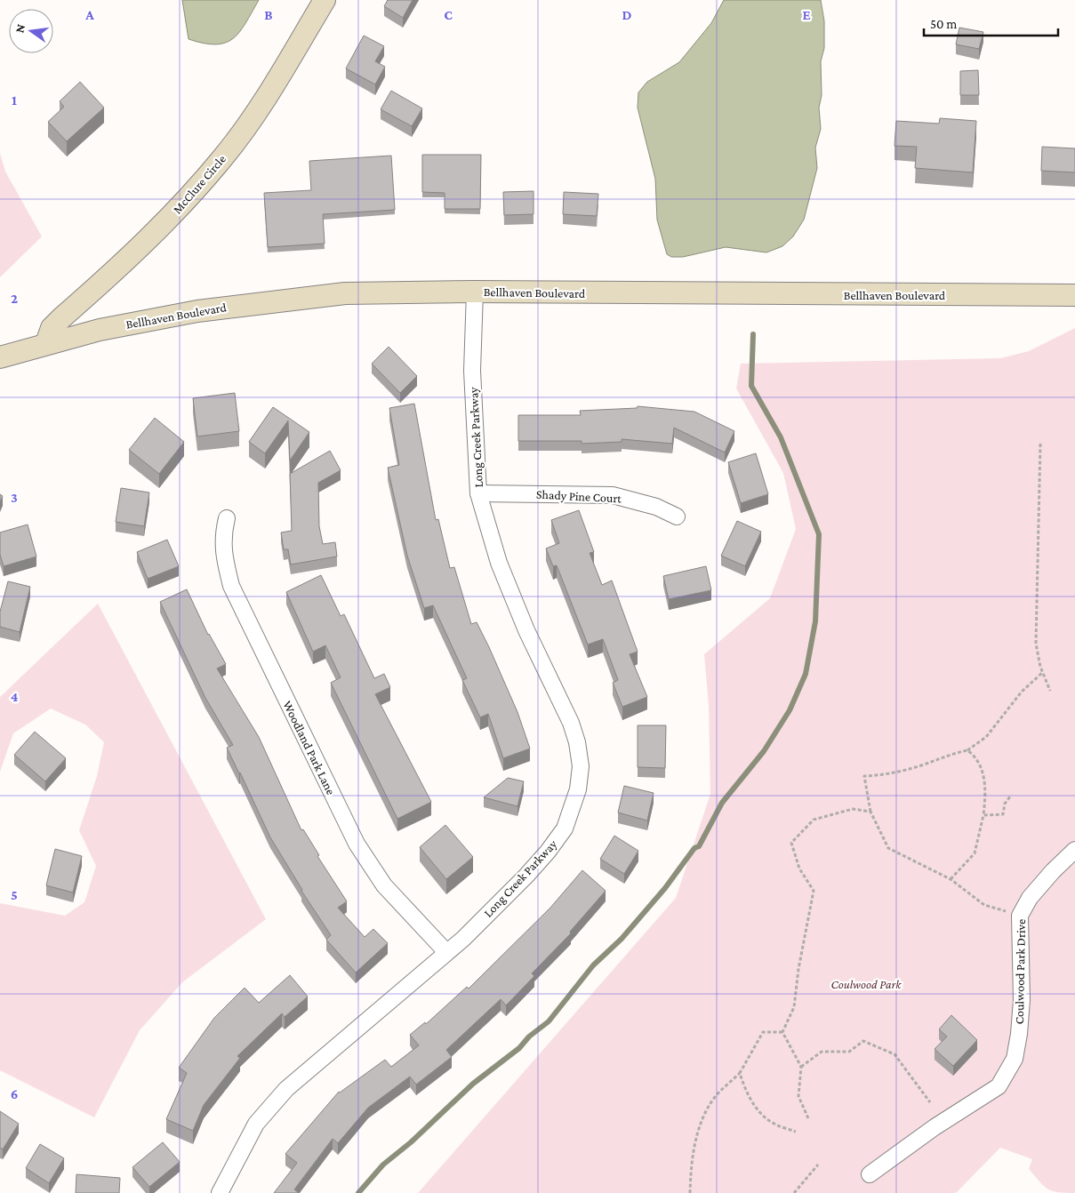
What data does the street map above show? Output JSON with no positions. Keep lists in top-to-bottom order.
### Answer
{
  "streets": {
    "main road": ["McClure Circle", "Bellhaven Boulevard"],
    "street": [
      "Long Creek Parkway",
      "Shady Pine Court",
      "Woodland Park Lane",
      "Coulwood Park Drive"
    ]
  },
  "crossings": [
    ["McClure Circle", "Bellhaven Boulevard"],
    ["Bellhaven Boulevard", "Long Creek Parkway"],
    ["Long Creek Parkway", "Shady Pine Court"],
    ["Long Creek Parkway", "Woodland Park Lane"]
  ],
  "parks": ["Coulwood Park"],
  "scale_bar": "50 m",
  "north": "left",
  "grid": {
    "columns": [
      "A",
      "B",
      "C",
      "D",
      "E"
    ],
    "rows": [
      "1",
      "2",
      "3",
      "4",
      "5",
      "6"
    ]
  }
}
